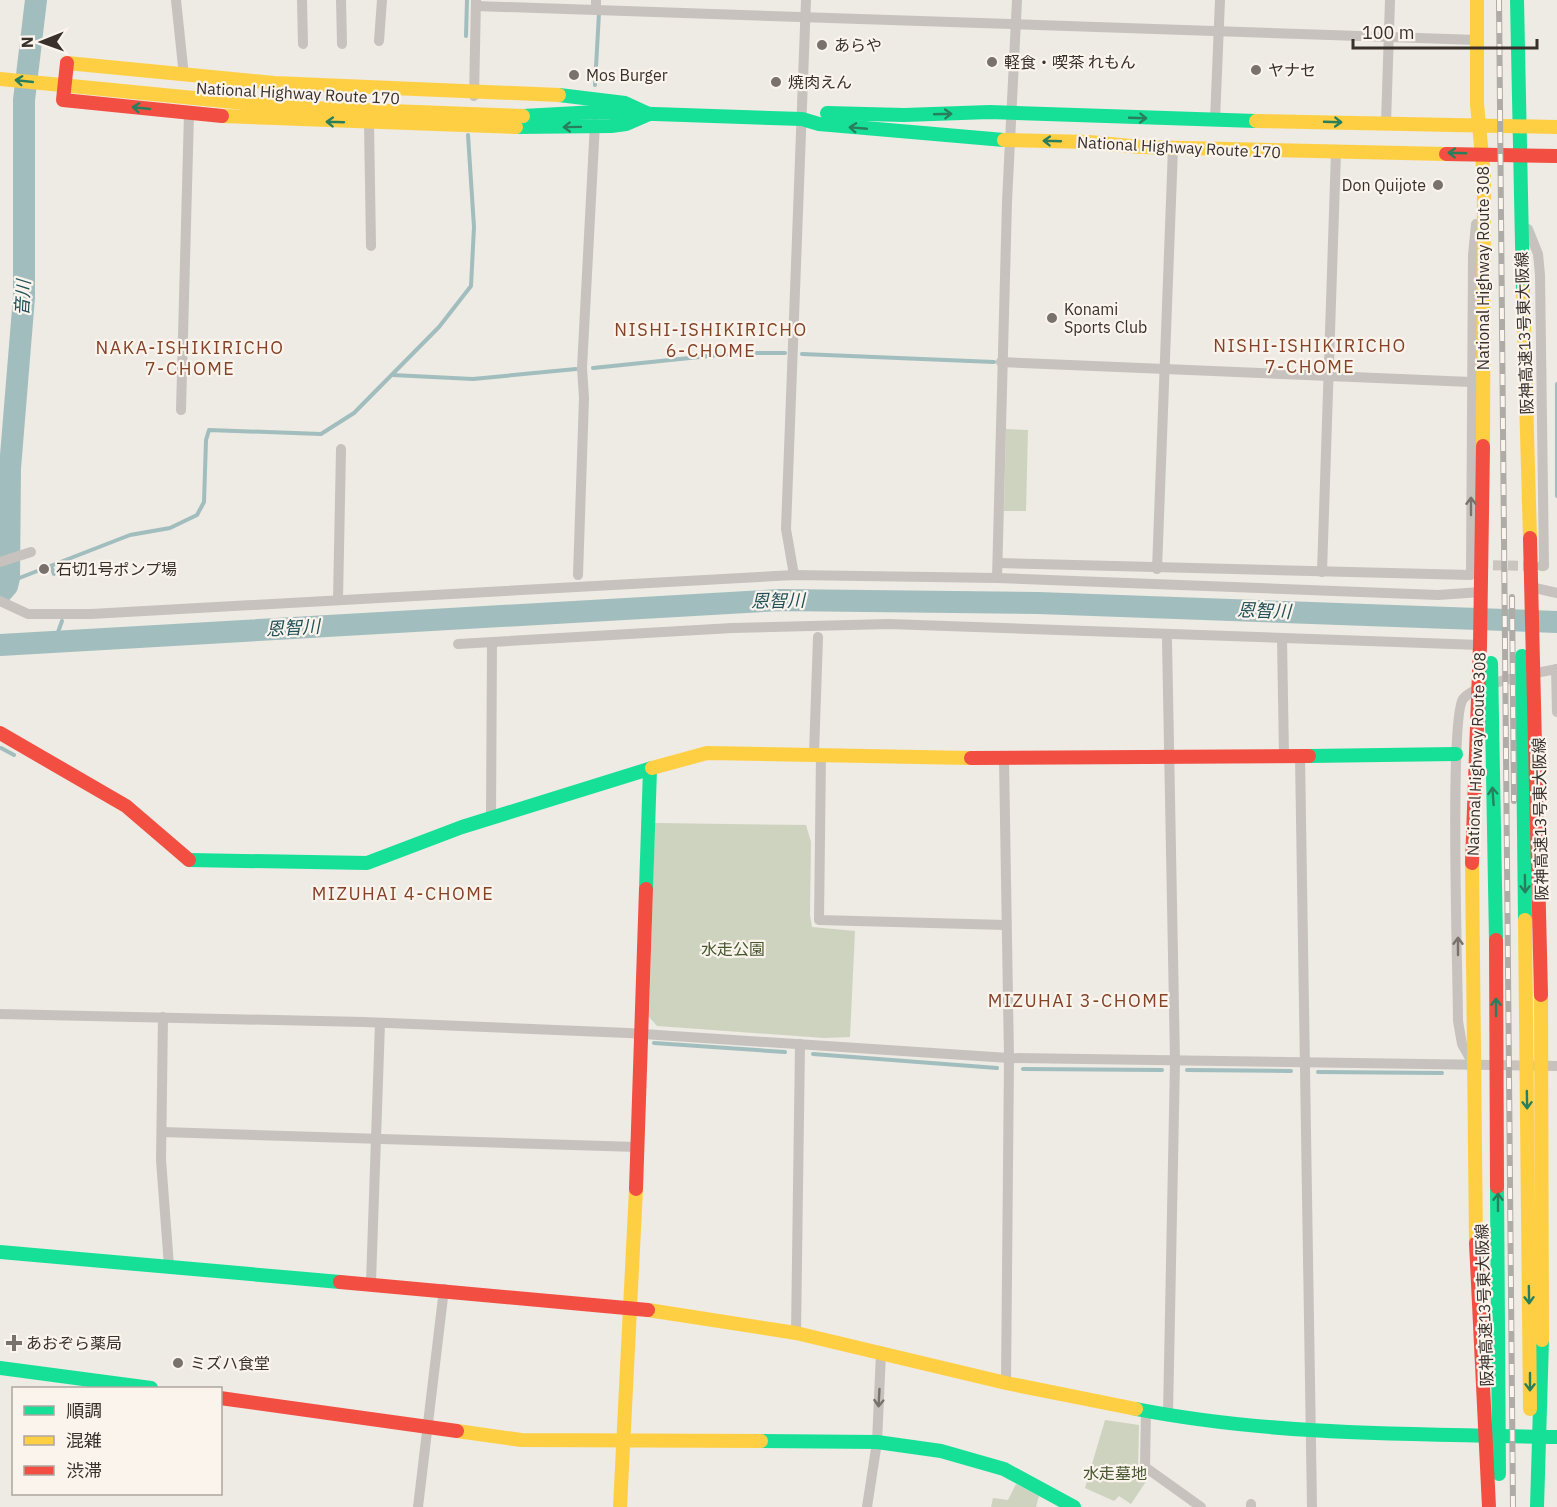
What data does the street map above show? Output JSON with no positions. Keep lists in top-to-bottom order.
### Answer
{
  "streets": {
    "main road": ["National Highway Route 170", "National Highway Route 308", "阪神高速13号東大阪線"]
  },
  "crossings": [
    ["National Highway Route 170", "National Highway Route 308"],
    ["National Highway Route 170", "阪神高速13号東大阪線"],
    ["National Highway Route 308", "阪神高速13号東大阪線"]
  ],
  "districts": [
    "NISHI-ISHIKIRICHO 6-CHOME",
    "NISHI-ISHIKIRICHO 7-CHOME",
    "NAKA-ISHIKIRICHO 7-CHOME",
    "MIZUHAI 4-CHOME",
    "MIZUHAI 3-CHOME"
  ],
  "water": ["音川", "恩智川"],
  "parks": ["水走公園", "水走墓地"],
  "places": {
    "other": [
      "あらや",
      "軽食・喫茶 れもん",
      "ヤナセ",
      "Mos Burger",
      "焼肉えん",
      "Don Quijote",
      "Konami Sports Club",
      "石切1号ポンプ場",
      "ミズハ食堂"
    ],
    "health": ["あおぞら薬局"]
  },
  "legend": ["順調", "混雑", "渋滞"],
  "scale_bar": "100 m",
  "north": "left"
}
